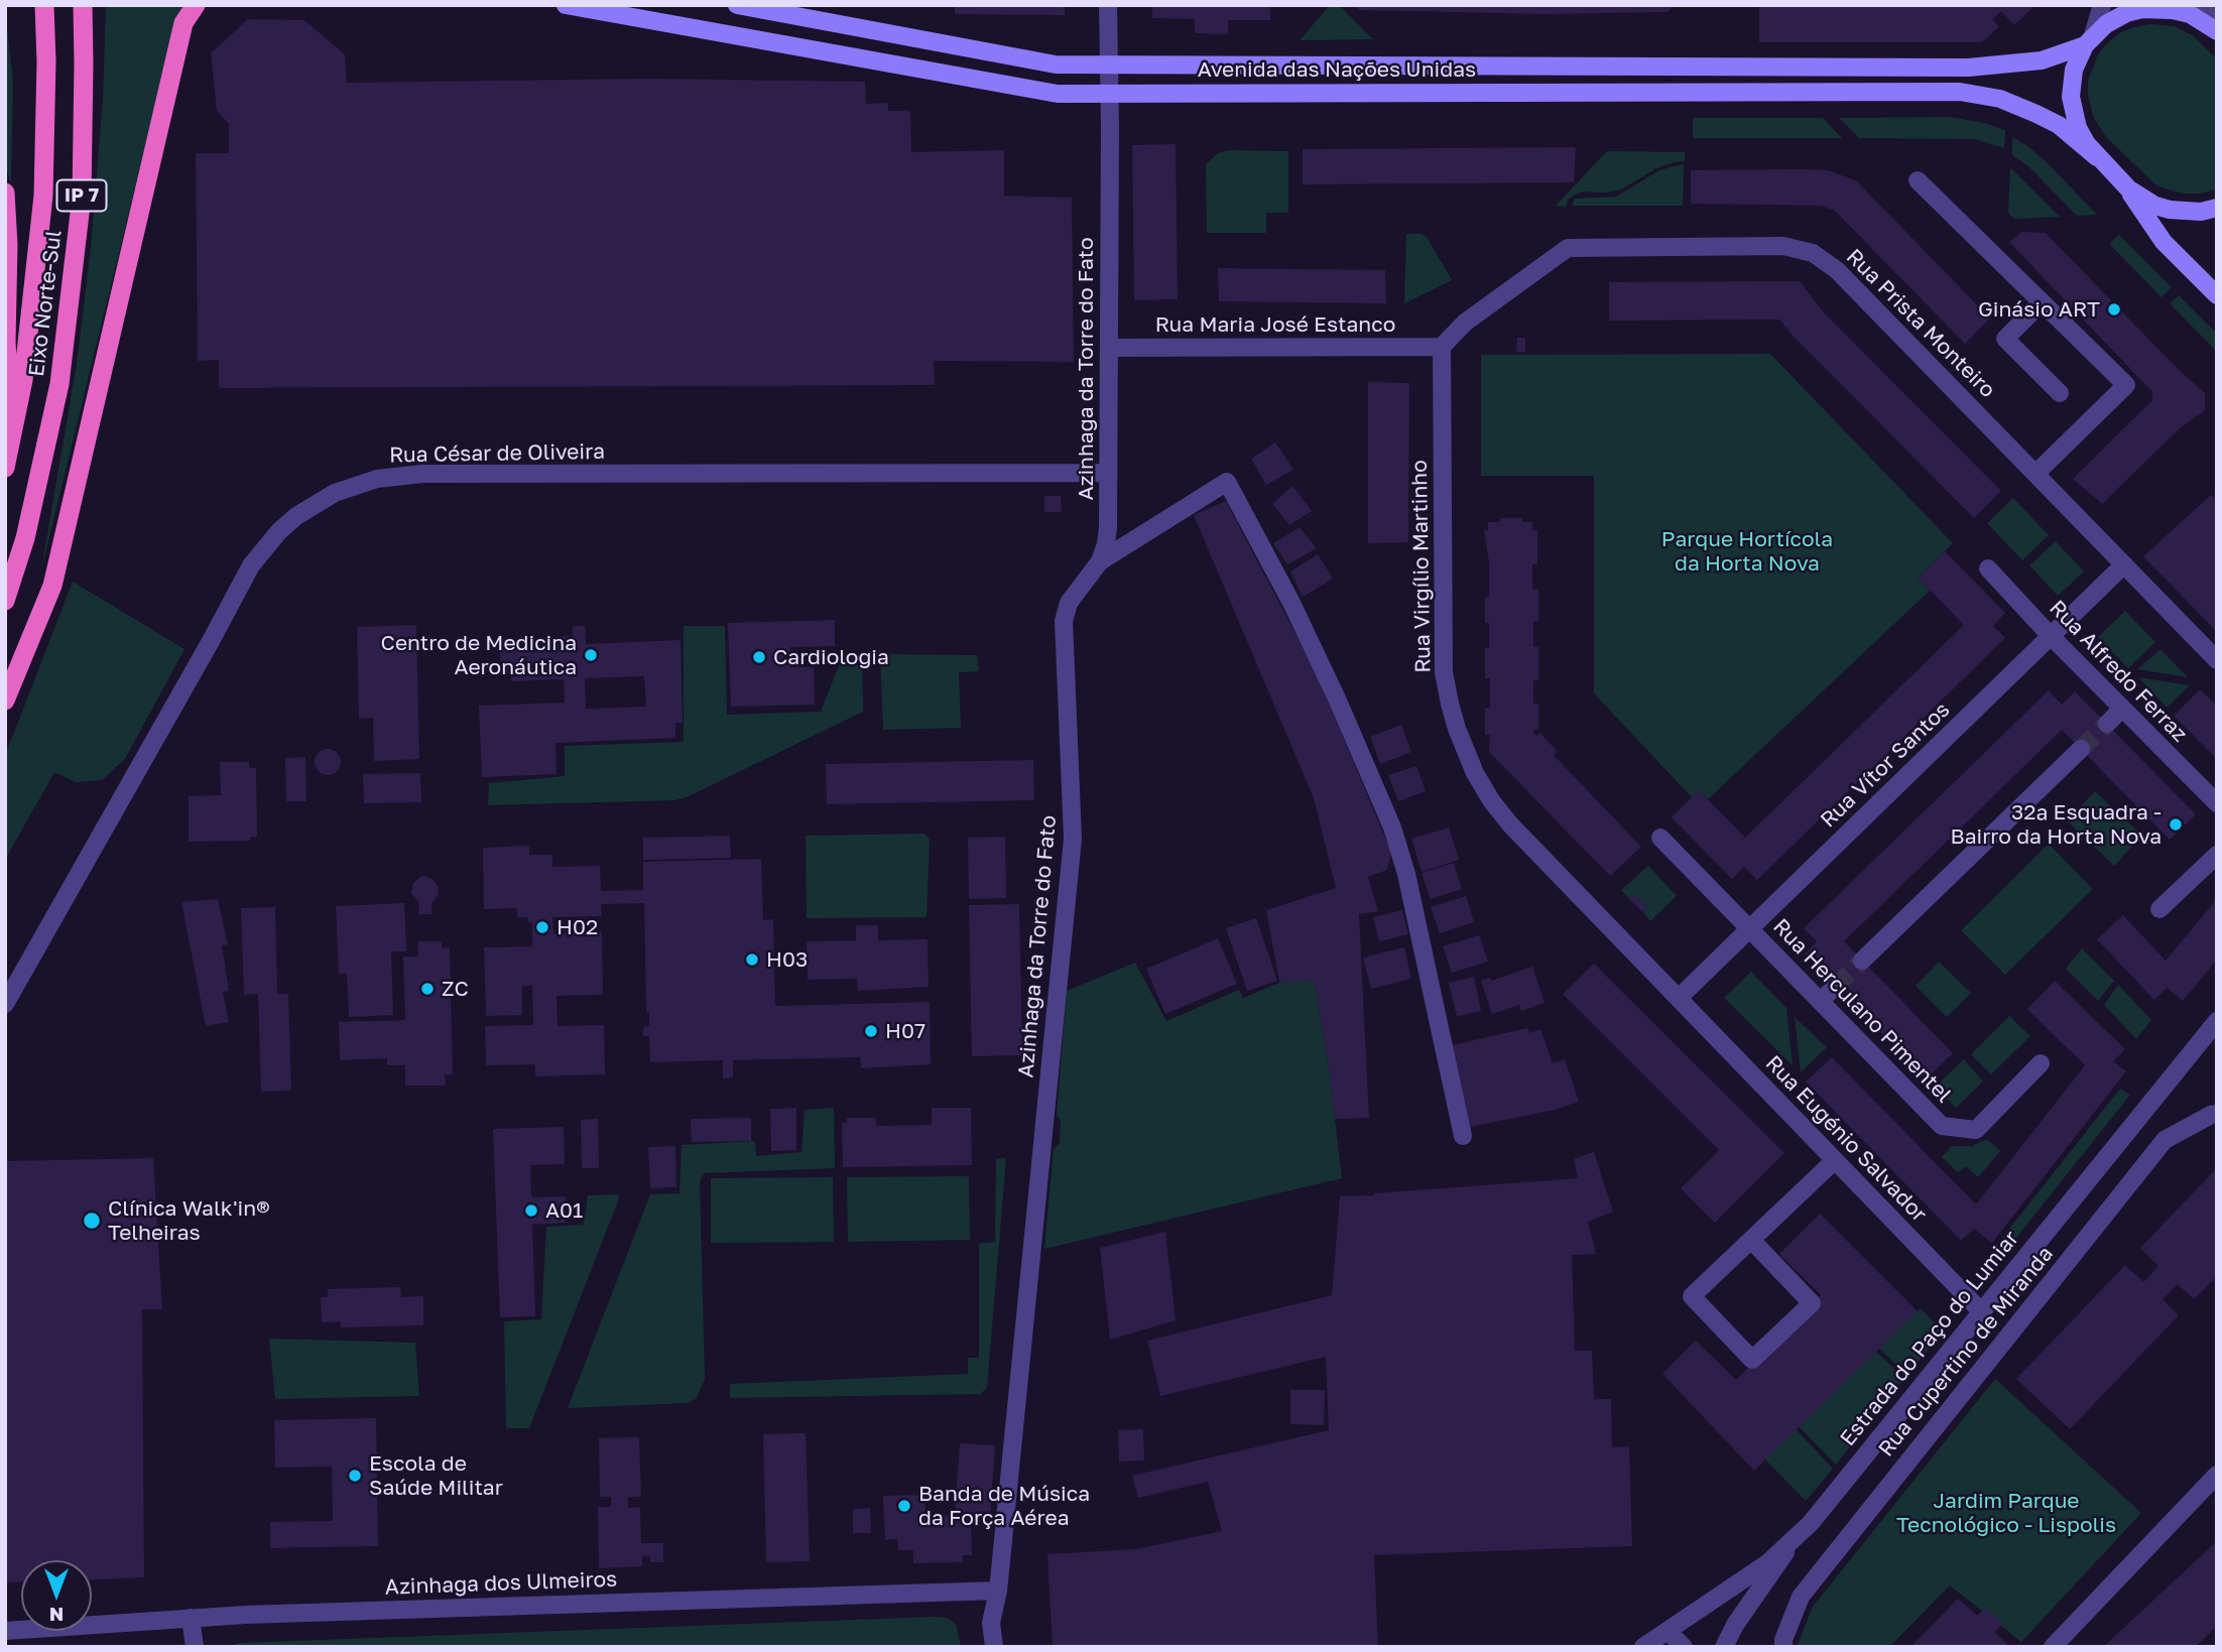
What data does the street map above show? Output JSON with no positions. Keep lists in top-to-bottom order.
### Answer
{
  "streets": {
    "highway": ["IP 7", "Eixo Norte-Sul"],
    "main road": ["Avenida das Nações Unidas"],
    "street": [
      "Rua Prista Monteiro",
      "Rua Maria José Estanco",
      "Azinhaga da Torre do Fato",
      "Rua César de Oliveira",
      "Rua Virgílio Martinho",
      "Rua Alfredo Ferraz",
      "Rua Vítor Santos",
      "Rua Herculano Pimentel",
      "Rua Eugénio Salvador",
      "Estrada do Paço do Lumiar",
      "Rua Cupertino de Miranda",
      "Azinhaga dos Ulmeiros"
    ]
  },
  "crossings": [
    ["Avenida das Nações Unidas", "Azinhaga da Torre do Fato"],
    ["Rua Prista Monteiro", "Rua Maria José Estanco"],
    ["Rua Prista Monteiro", "Rua Virgílio Martinho"],
    ["Rua Prista Monteiro", "Rua Vítor Santos"],
    ["Rua Maria José Estanco", "Azinhaga da Torre do Fato"],
    ["Rua Maria José Estanco", "Rua Virgílio Martinho"],
    ["Azinhaga da Torre do Fato", "Rua César de Oliveira"],
    ["Azinhaga da Torre do Fato", "Azinhaga dos Ulmeiros"],
    ["Rua Virgílio Martinho", "Rua Vítor Santos"],
    ["Rua Virgílio Martinho", "Rua Eugénio Salvador"],
    ["Rua Alfredo Ferraz", "Rua Vítor Santos"],
    ["Rua Vítor Santos", "Rua Herculano Pimentel"],
    ["Rua Vítor Santos", "Rua Eugénio Salvador"],
    ["Rua Eugénio Salvador", "Estrada do Paço do Lumiar"]
  ],
  "parks": ["Parque Hortícola da Horta Nova", "Jardim Parque Tecnológico - Lispolis"],
  "places": [
    "Ginásio ART",
    "Centro de Medicina Aeronáutica",
    "Cardiologia",
    "32ª Esquadra - Bairro da Horta Nova",
    "H02",
    "H03",
    "ZC",
    "H07",
    "A01",
    "Clínica Walk'in® Telheiras",
    "Escola de Saúde Militar",
    "Banda de Música da Força Aérea"
  ],
  "north": "bottom"
}
